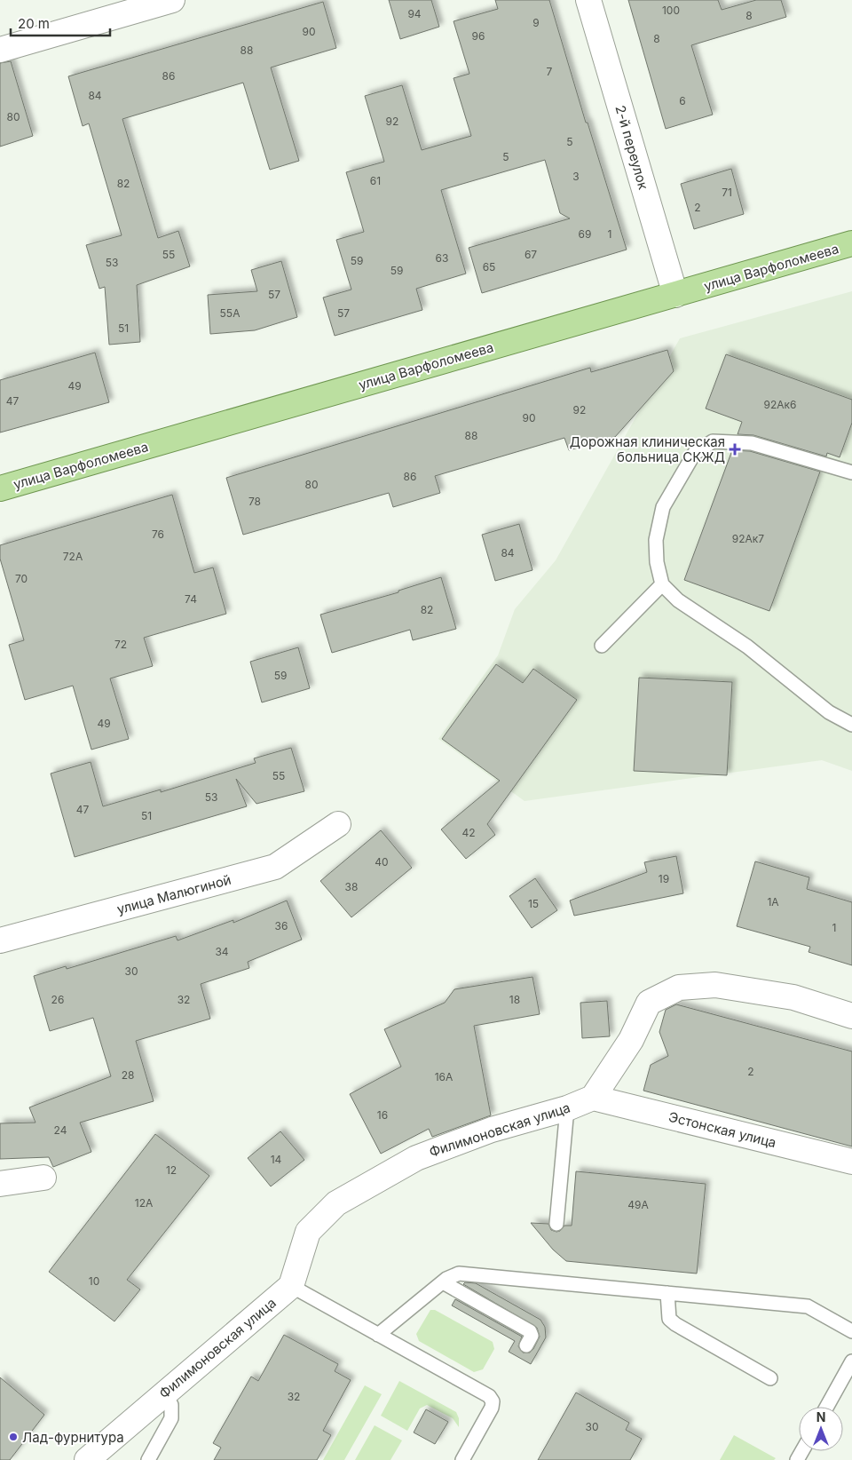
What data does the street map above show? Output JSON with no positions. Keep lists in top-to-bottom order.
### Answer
{
  "streets": {
    "main road": ["улица Варфоломеева"],
    "street": [
      "2-й переулок",
      "улица Малюгиной",
      "Филимоновская улица",
      "Эстонская улица"
    ]
  },
  "crossings": [
    ["2-й переулок", "улица Варфоломеева"],
    ["Филимоновская улица", "Эстонская улица"]
  ],
  "places": {
    "health": ["Дорожная клиническая больница СКЖД"],
    "other": ["Лад-фурнитура"]
  },
  "house_numbers": [
    "100",
    "94",
    "8",
    "9",
    "90",
    "96",
    "8",
    "88",
    "7",
    "86",
    "84",
    "6",
    "80",
    "92",
    "5",
    "5",
    "3",
    "61",
    "82",
    "71",
    "2",
    "69",
    "1",
    "55",
    "67",
    "63",
    "59",
    "53",
    "65",
    "59",
    "57",
    "55А",
    "57",
    "51",
    "49",
    "47",
    "92Ак6",
    "92",
    "90",
    "88",
    "86",
    "80",
    "78",
    "76",
    "92Ак7",
    "84",
    "72А",
    "70",
    "74",
    "82",
    "72",
    "59",
    "49",
    "55",
    "53",
    "47",
    "51",
    "42",
    "40",
    "19",
    "38",
    "1А",
    "15",
    "36",
    "1",
    "34",
    "30",
    "26",
    "32",
    "18",
    "2",
    "28",
    "16А",
    "16",
    "24",
    "14",
    "12",
    "12А",
    "49А",
    "10",
    "32",
    "30"
  ],
  "scale_bar": "20 m",
  "north": "top"
}
